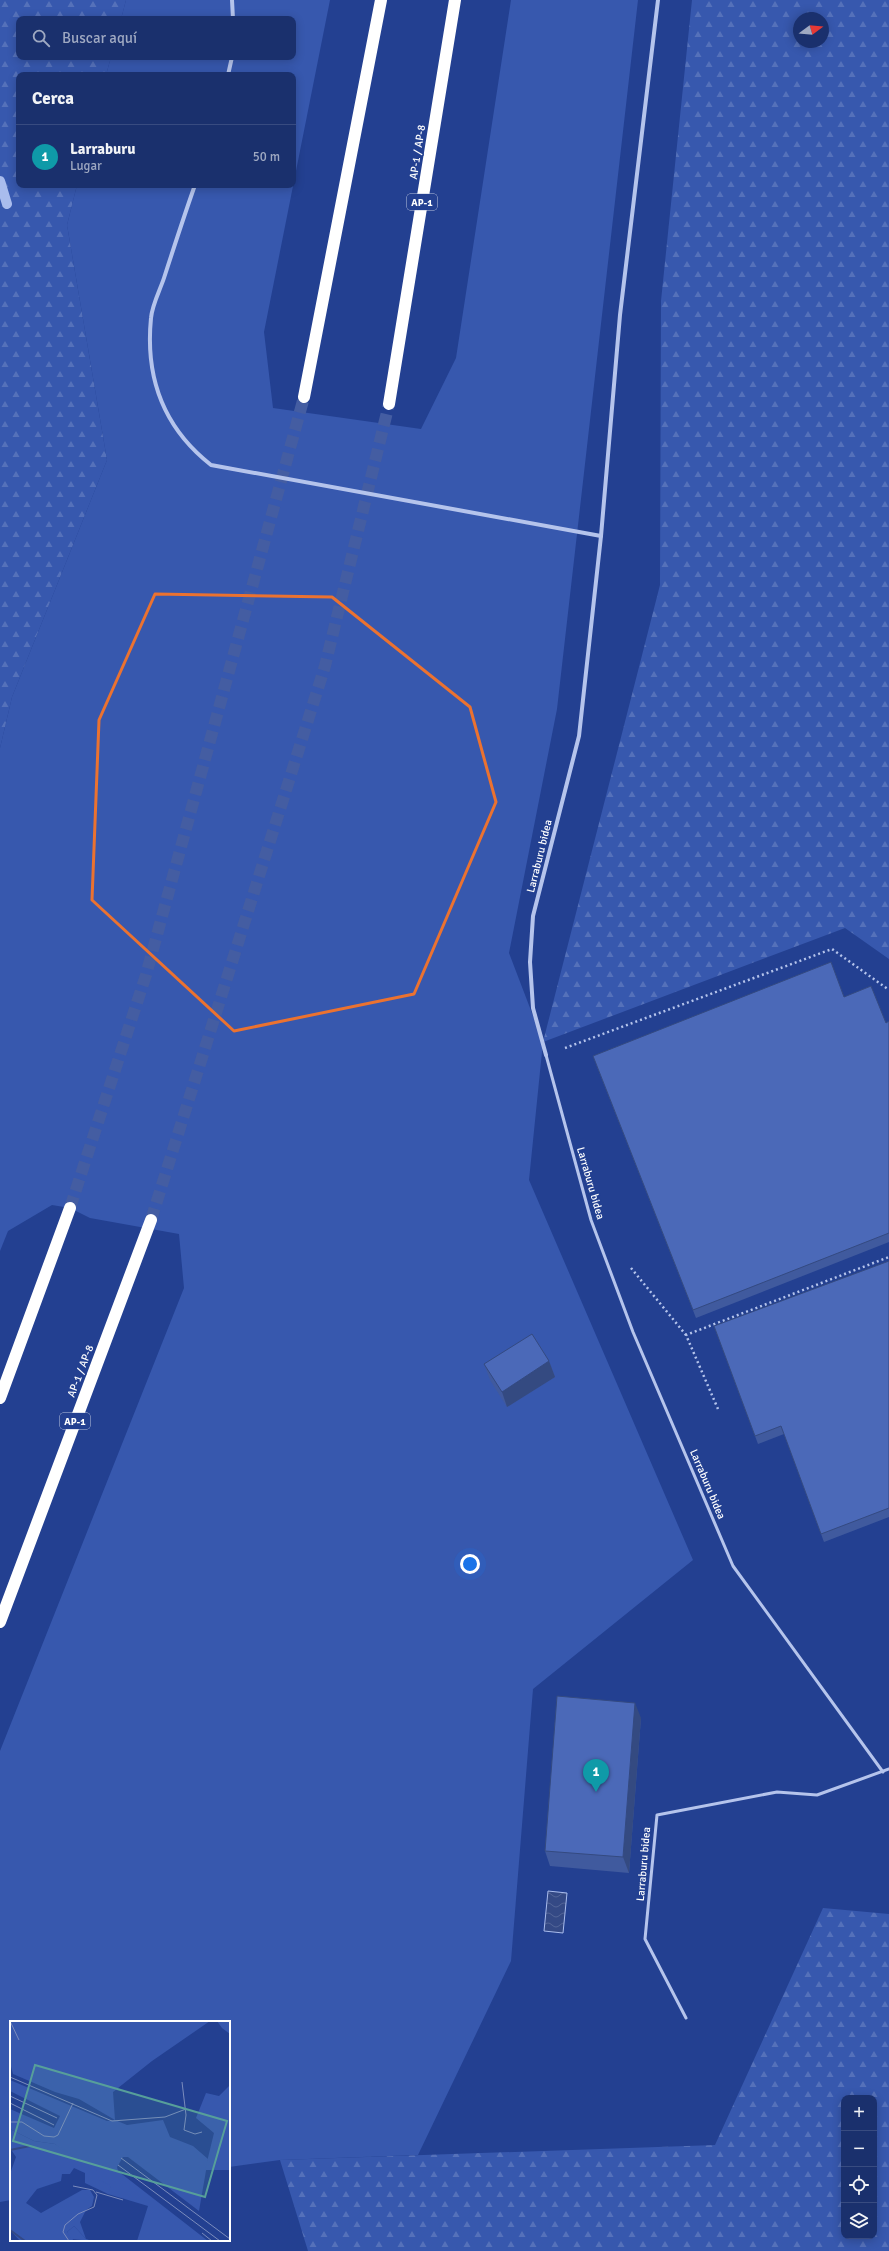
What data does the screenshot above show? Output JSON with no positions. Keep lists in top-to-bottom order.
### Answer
{
  "streets": {
    "highway": ["AP-1 / AP-8", "AP-1"],
    "street": ["Larraburu bidea"]
  },
  "north": "right",
  "page": {
    "search": "Buscar aquí",
    "heading": "Cerca",
    "list": [
      {
        "mark": "1",
        "name": "Larraburu",
        "note": "Lugar",
        "value": "50 m"
      }
    ],
    "pins": "1",
    "map_buttons": ["+", "−"]
  }
}
